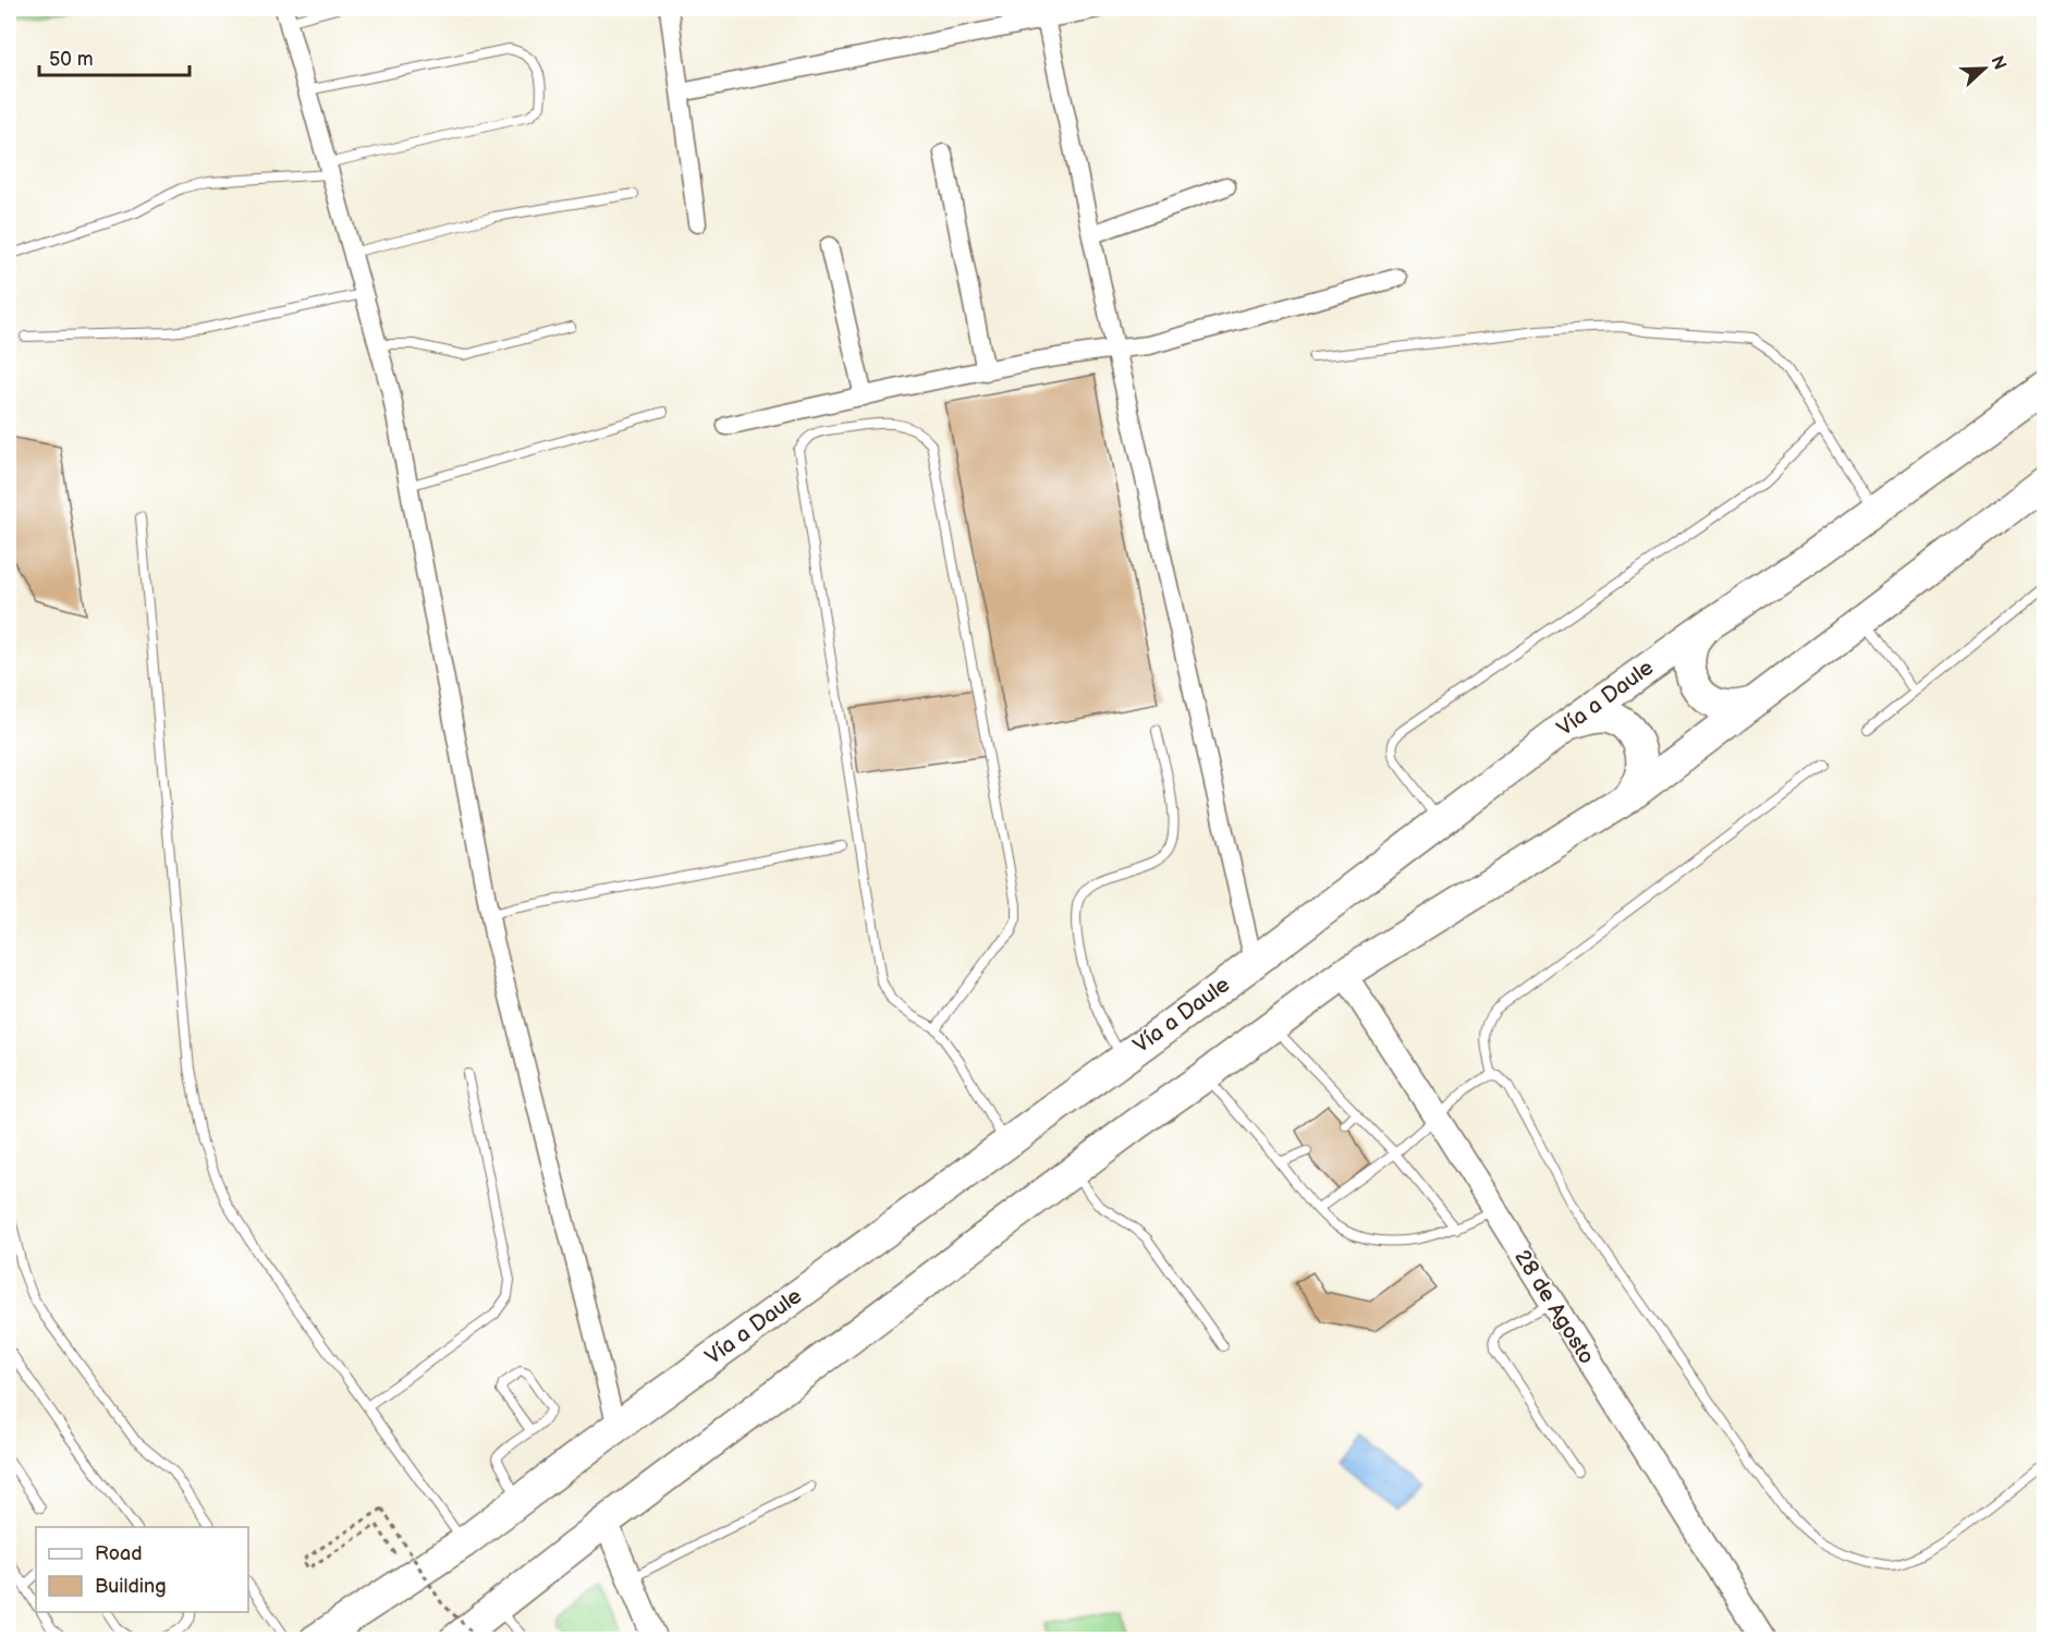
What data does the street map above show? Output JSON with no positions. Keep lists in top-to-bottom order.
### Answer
{
  "streets": {
    "highway": ["Vía a Daule"],
    "street": ["28 de Agosto"]
  },
  "legend": ["Road", "Building"],
  "scale_bar": "50 m",
  "north": "right"
}
